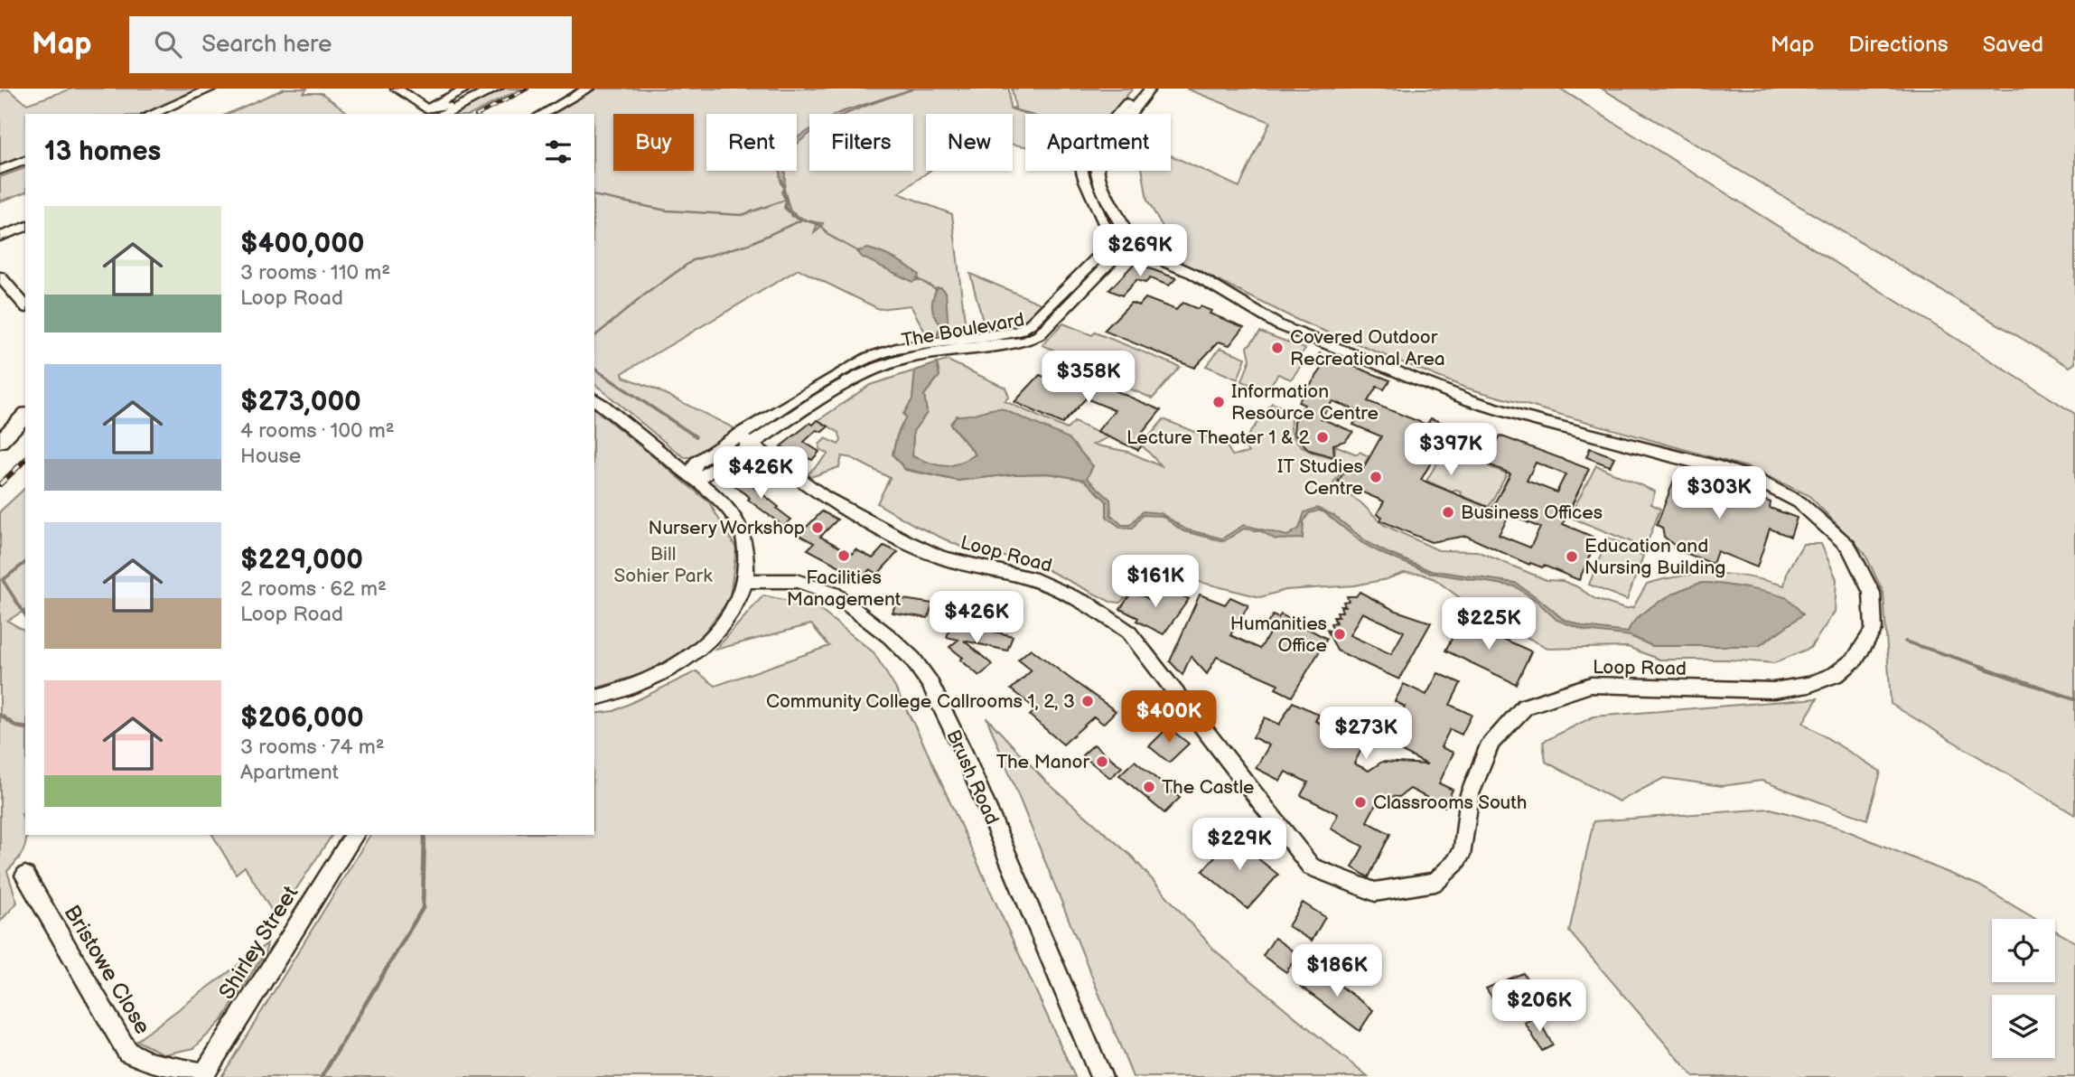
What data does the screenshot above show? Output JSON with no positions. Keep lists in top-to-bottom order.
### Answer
{
  "streets": {
    "street": [
      "The Boulevard",
      "Loop Road",
      "Brush Road",
      "Shirley Street",
      "Bristowe Close"
    ]
  },
  "crossings": [
    ["The Boulevard", "Loop Road"],
    ["Shirley Street", "Bristowe Close"]
  ],
  "parks": ["Bill Sohier Park"],
  "places": [
    "Covered Outdoor Recreational Area",
    "Information Resource Centre",
    "Lecture Theater 1 & 2",
    "IT Studies Centre",
    "Business Offices",
    "Nursery Workshop",
    "Facilities Management",
    "Education and Nursing Building",
    "Humanities Office",
    "Community College Callrooms 1, 2, 3",
    "The Manor",
    "The Castle",
    "Classrooms South"
  ],
  "page": {
    "header": "Map",
    "search": "Search here",
    "nav": ["Map", "Directions", "Saved"],
    "chip": [
      "Buy",
      "Rent",
      "Filters",
      "New",
      "Apartment"
    ],
    "heading": "13 homes",
    "list": [
      {
        "name": "$400,000",
        "note": "3 rooms · 110 m² · Loop Road"
      },
      {
        "name": "$273,000",
        "note": "4 rooms · 100 m² · House"
      },
      {
        "name": "$229,000",
        "note": "2 rooms · 62 m² · Loop Road"
      },
      {
        "name": "$206,000",
        "note": "3 rooms · 74 m² · Apartment"
      }
    ],
    "price": [
      "$269K",
      "$358K",
      "$397K",
      "$426K",
      "$303K",
      "$161K",
      "$426K",
      "$225K",
      "$400K",
      "$273K",
      "$229K",
      "$186K",
      "$206K"
    ]
  }
}
